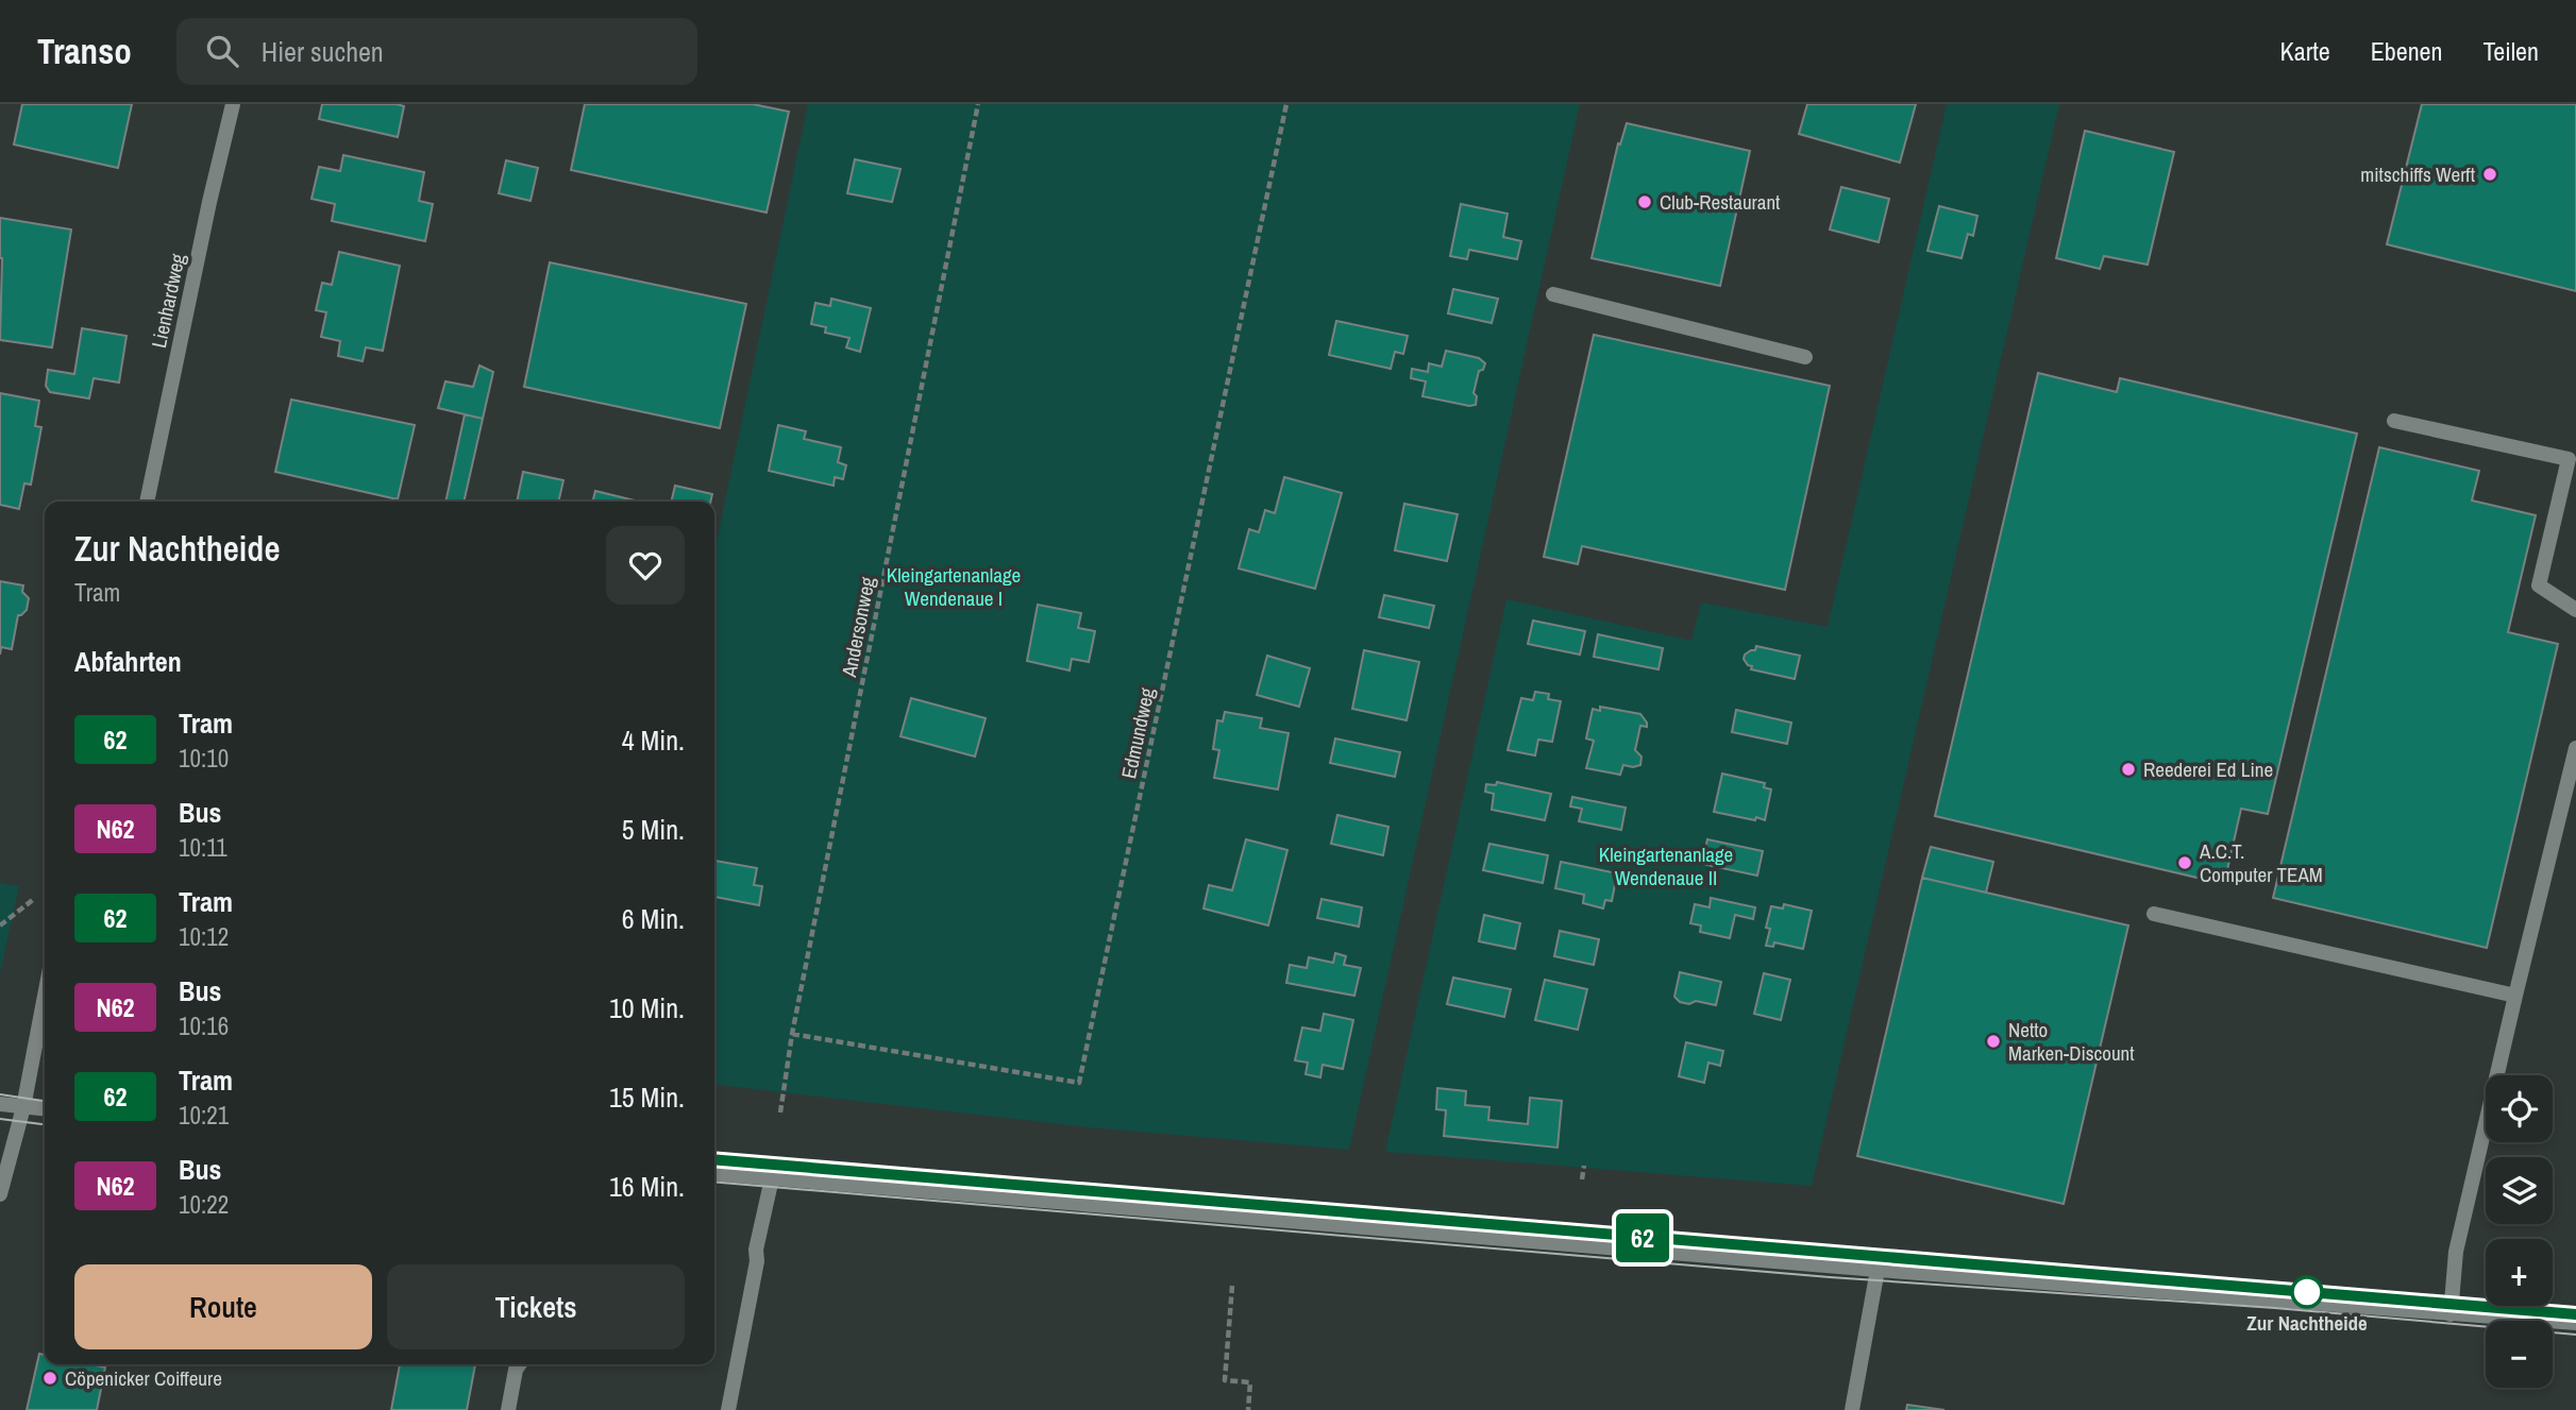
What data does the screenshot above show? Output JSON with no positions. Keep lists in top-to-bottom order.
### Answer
{
  "streets": {
    "street": ["Lienhardweg"],
    "path": ["Andersonweg", "Edmundweg"]
  },
  "crossings": [
    ["Andersonweg", "Edmundweg"]
  ],
  "parks": ["Kleingartenanlage Wendenaue I", "Kleingartenanlage Wendenaue II"],
  "places": [
    "mitschiffs Werft",
    "Club-Restaurant",
    "Reederei Ed Line",
    "A.C.T. Computer TEAM",
    "Netto Marken-Discount",
    "Zur Nachtheide",
    "Cöpenicker Coiffeure"
  ],
  "lines": ["tram line 62"],
  "page": {
    "header": "Transo",
    "search": "Hier suchen",
    "nav": ["Karte", "Ebenen", "Teilen"],
    "on_map": "62",
    "heading": [
      ["Zur Nachtheide", "Tram"],
      "Abfahrten"
    ],
    "list": [
      {
        "mark": "62",
        "name": "Tram",
        "note": "10:10",
        "value": "4 Min."
      },
      {
        "mark": "N62",
        "name": "Bus",
        "note": "10:11",
        "value": "5 Min."
      },
      {
        "mark": "62",
        "name": "Tram",
        "note": "10:12",
        "value": "6 Min."
      },
      {
        "mark": "N62",
        "name": "Bus",
        "note": "10:16",
        "value": "10 Min."
      },
      {
        "mark": "62",
        "name": "Tram",
        "note": "10:21",
        "value": "15 Min."
      },
      {
        "mark": "N62",
        "name": "Bus",
        "note": "10:22",
        "value": "16 Min."
      }
    ],
    "map_buttons": ["+", "−"],
    "buttons": ["Route", "Tickets"]
  }
}
